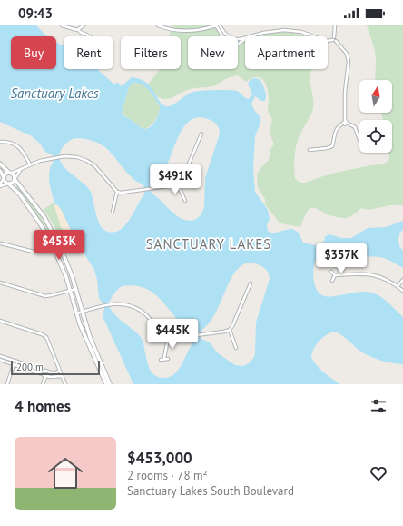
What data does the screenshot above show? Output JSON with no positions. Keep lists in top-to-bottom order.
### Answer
{
  "districts": ["SANCTUARY LAKES"],
  "water": ["Sanctuary Lakes"],
  "scale_bar": "200 m",
  "north": "top",
  "page": {
    "status": "09:43",
    "chip": [
      "Buy",
      "Rent",
      "Filters",
      "New",
      "Apartment"
    ],
    "price": [
      "$491K",
      "$453K",
      "$357K",
      "$445K"
    ],
    "scale": "200 m",
    "heading": "4 homes",
    "list": [
      {
        "name": "$453,000",
        "note": "2 rooms · 78 m² · Sanctuary Lakes South Boulevard"
      }
    ]
  }
}
